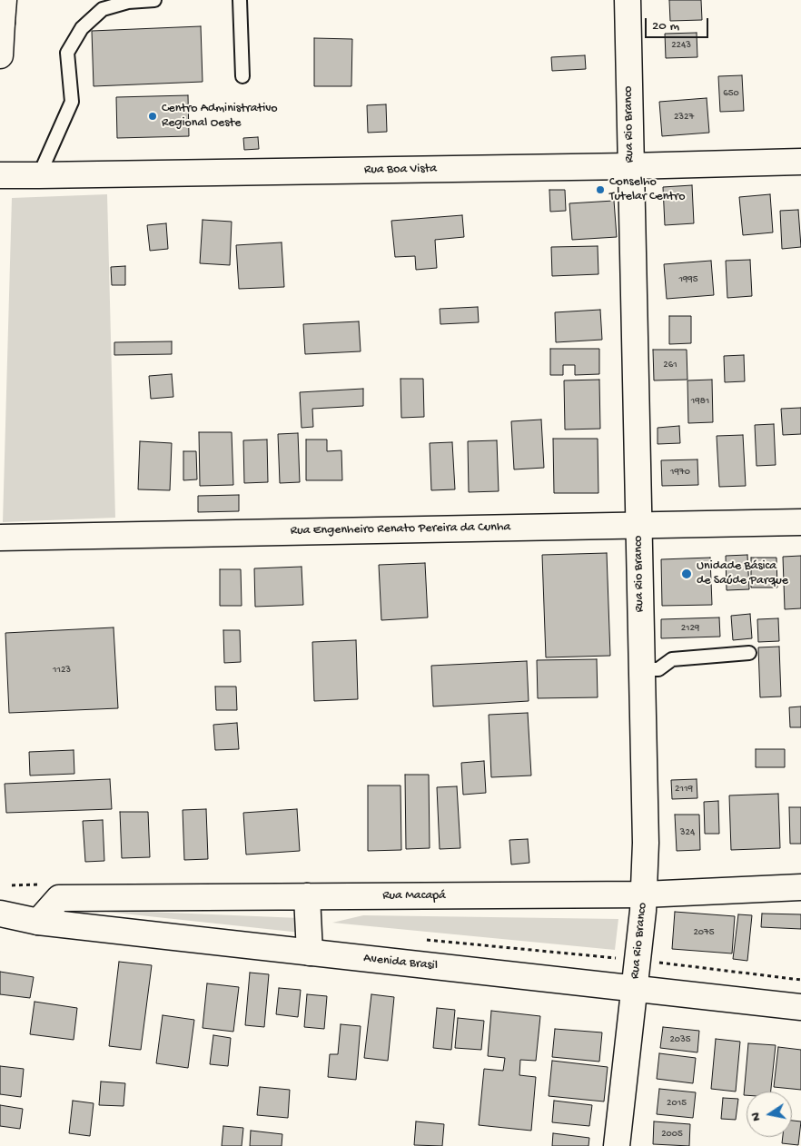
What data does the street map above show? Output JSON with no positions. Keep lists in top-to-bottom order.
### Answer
{
  "streets": {
    "street": [
      "Rua Rio Branco",
      "Rua Boa Vista",
      "Rua Engenheiro Renato Pereira da Cunha",
      "Rua Macapá",
      "Avenida Brasil"
    ]
  },
  "crossings": [
    ["Rua Rio Branco", "Rua Boa Vista"],
    ["Rua Rio Branco", "Rua Engenheiro Renato Pereira da Cunha"],
    ["Rua Rio Branco", "Rua Macapá"],
    ["Rua Rio Branco", "Avenida Brasil"],
    ["Rua Macapá", "Avenida Brasil"]
  ],
  "places": ["Centro Administrativo Regional Oeste", "Conselho Tutelar Centro", "Unidade Básica de Saúde Parque"],
  "house_numbers": [
    "2243",
    "650",
    "2327",
    "1995",
    "261",
    "1981",
    "1970",
    "2129",
    "1123",
    "2119",
    "324",
    "2075",
    "2035",
    "2015",
    "2005"
  ],
  "scale_bar": "20 m",
  "north": "left"
}
